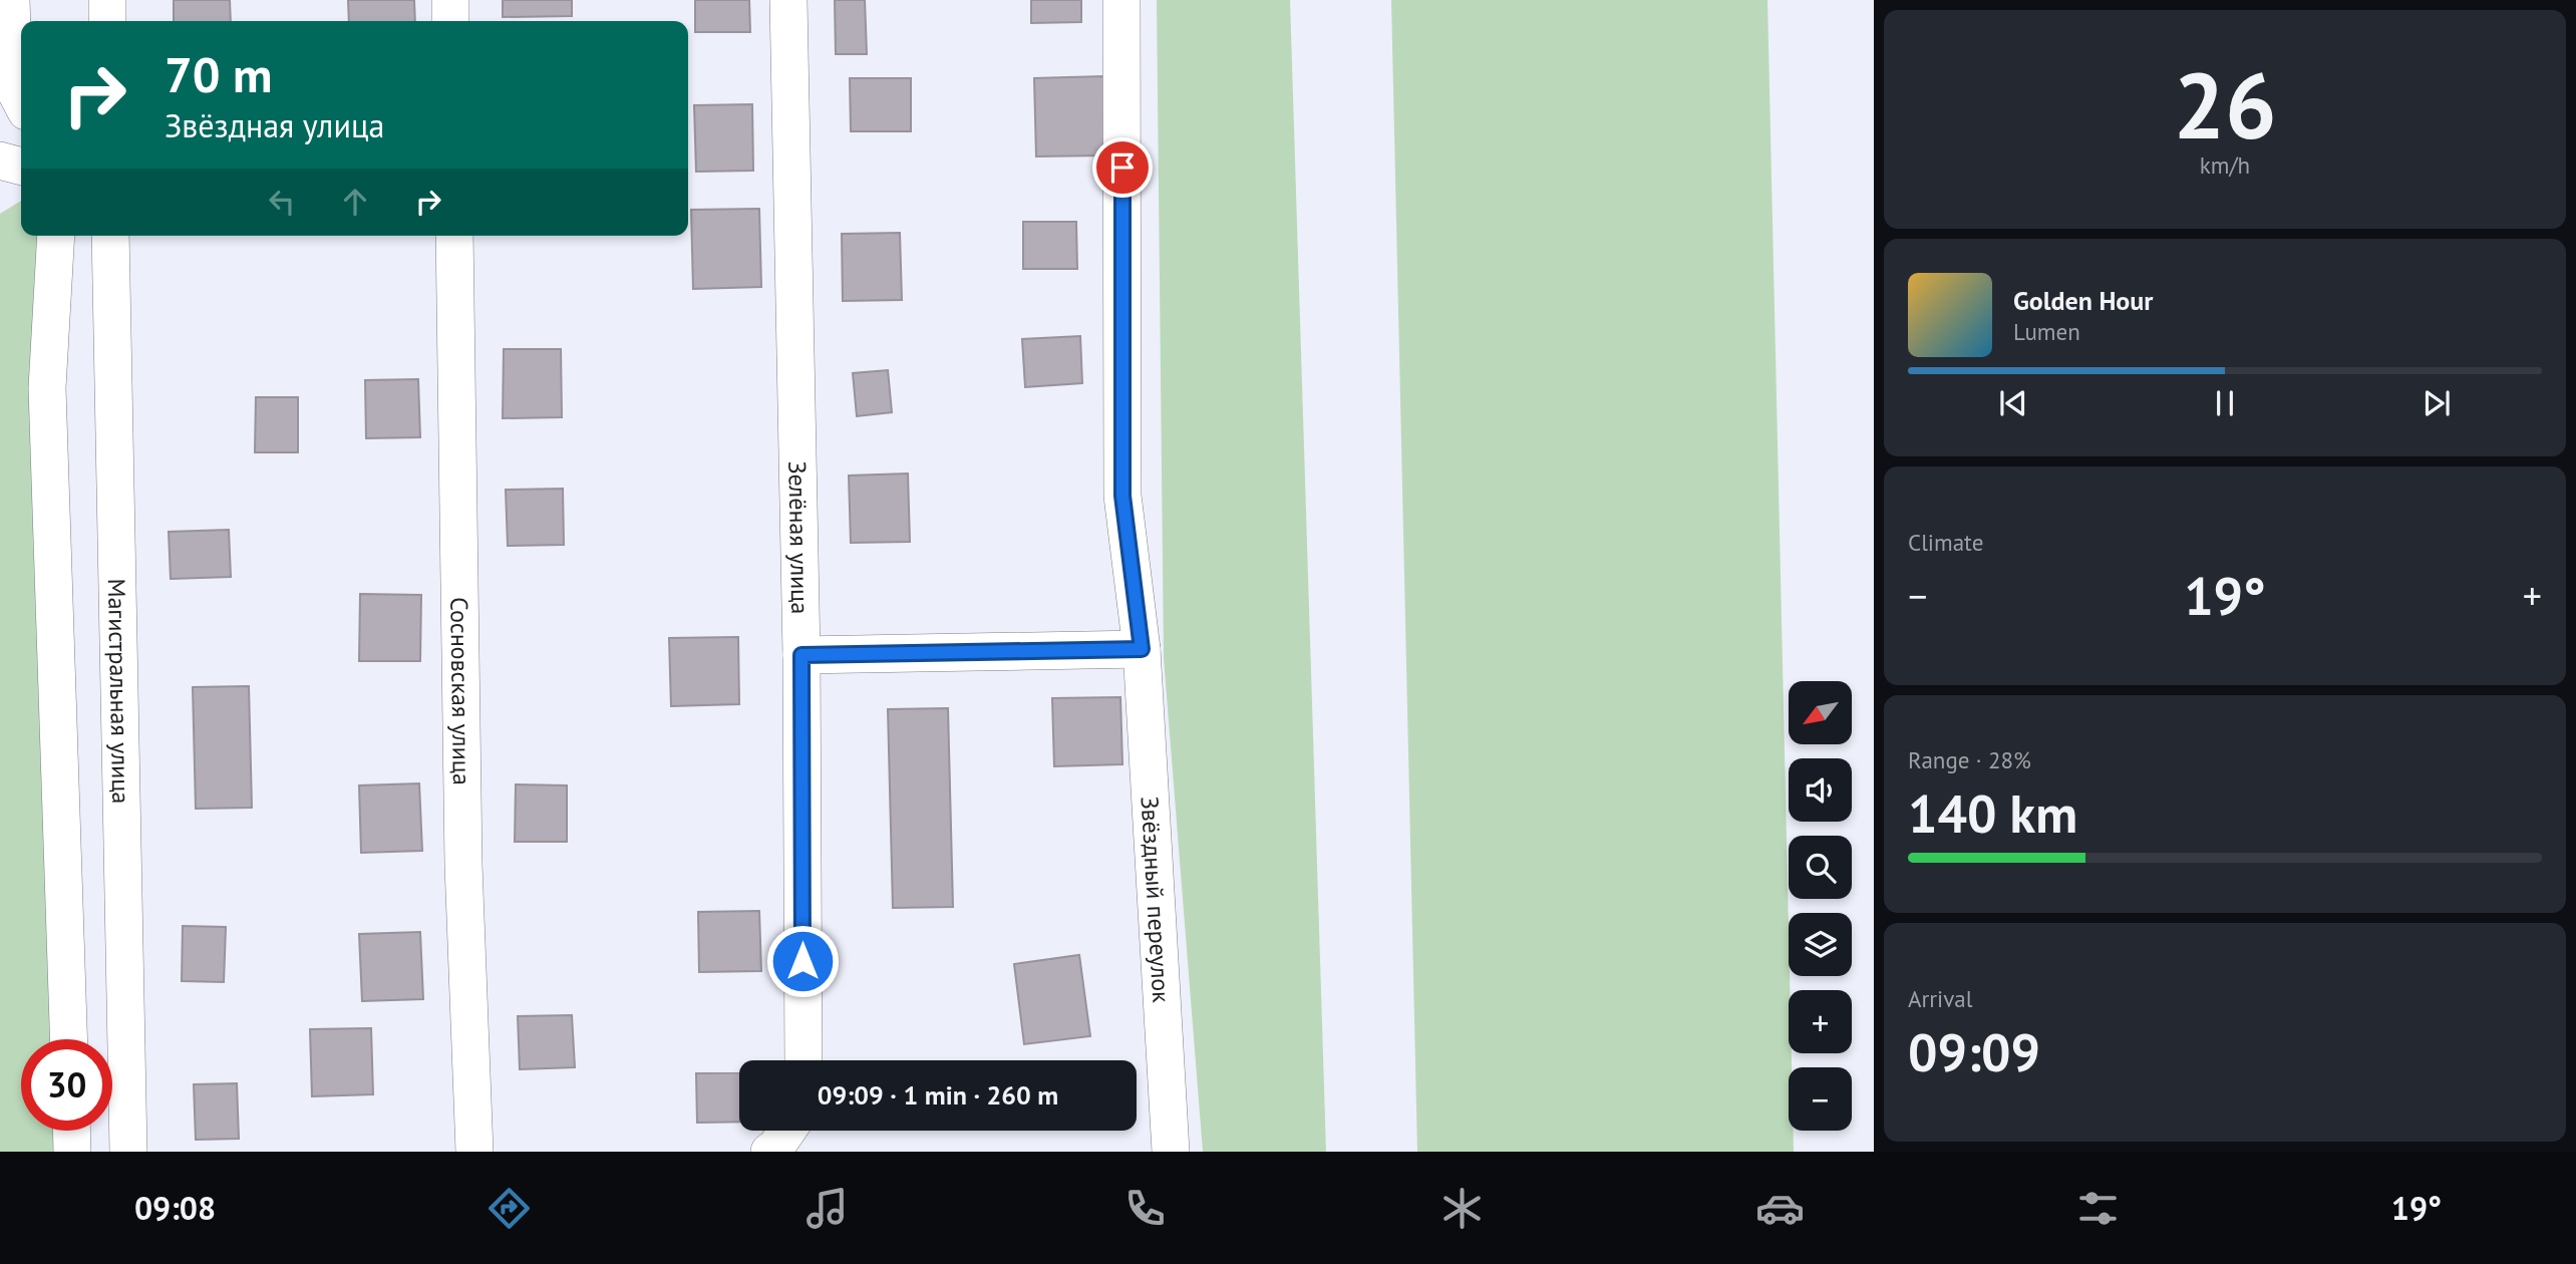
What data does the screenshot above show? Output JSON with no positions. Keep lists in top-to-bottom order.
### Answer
{
  "streets": {
    "street": [
      "Зелёная улица",
      "Магистральная улица",
      "Сосновская улица",
      "Звёздный переулок"
    ]
  },
  "north": "bottom left",
  "page": {
    "tile": [
      ["26", "km/h"],
      "Climate",
      ["Range · 28%", "140 km"],
      ["Arrival", "09:09"]
    ],
    "turn": ["70 m", "Звёздная улица"],
    "song": ["Golden Hour", "Lumen"],
    "heat": ["−", "19°", "+"],
    "map_buttons": ["+", "−"],
    "limit": "30",
    "trip": "09:09 · 1 min · 260 m",
    "tabs": ["09:08", "19°"]
  }
}
